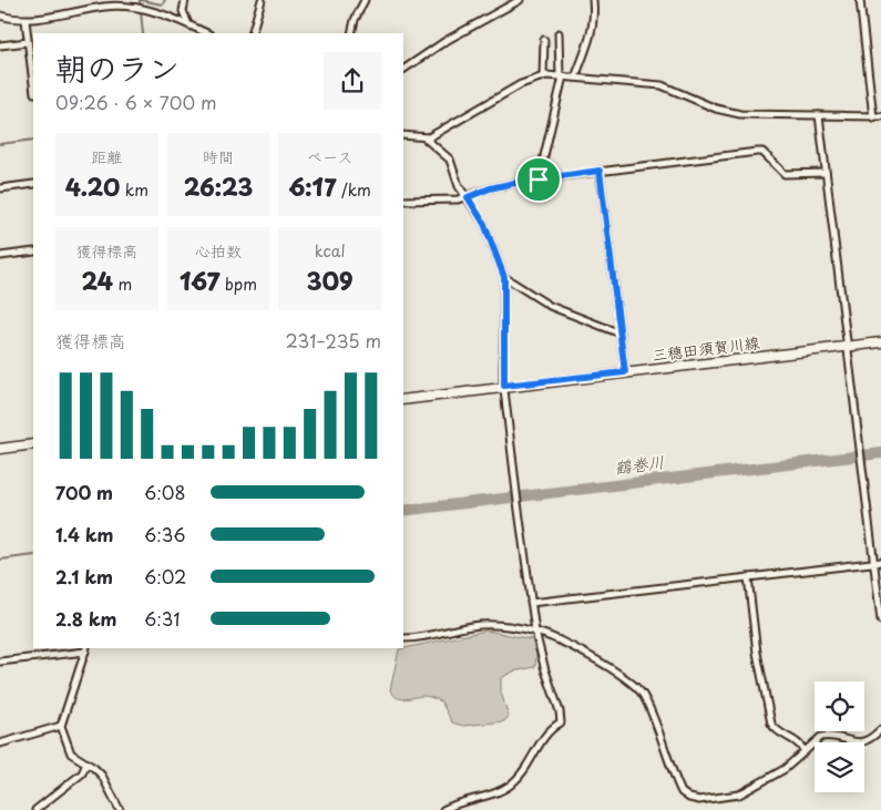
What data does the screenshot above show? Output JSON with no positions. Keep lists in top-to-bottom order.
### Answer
{
  "streets": {
    "main road": ["三穂田須賀川線"]
  },
  "water": ["鶴巻川"],
  "page": {
    "heading": ["朝のラン", "09:26 · 6 × 700 m"],
    "stats": [
      ["距離", "4.20 km"],
      ["時間", "26:23"],
      ["ペース", "6:17 /km"],
      ["獲得標高", "24 m"],
      ["心拍数", "167 bpm"],
      ["kcal", "309"]
    ],
    "chart": ["獲得標高", "231–235 m"],
    "list": [
      {
        "name": "700 m",
        "note": "6:08"
      },
      {
        "name": "1.4 km",
        "note": "6:36"
      },
      {
        "name": "2.1 km",
        "note": "6:02"
      },
      {
        "name": "2.8 km",
        "note": "6:31"
      }
    ]
  }
}
